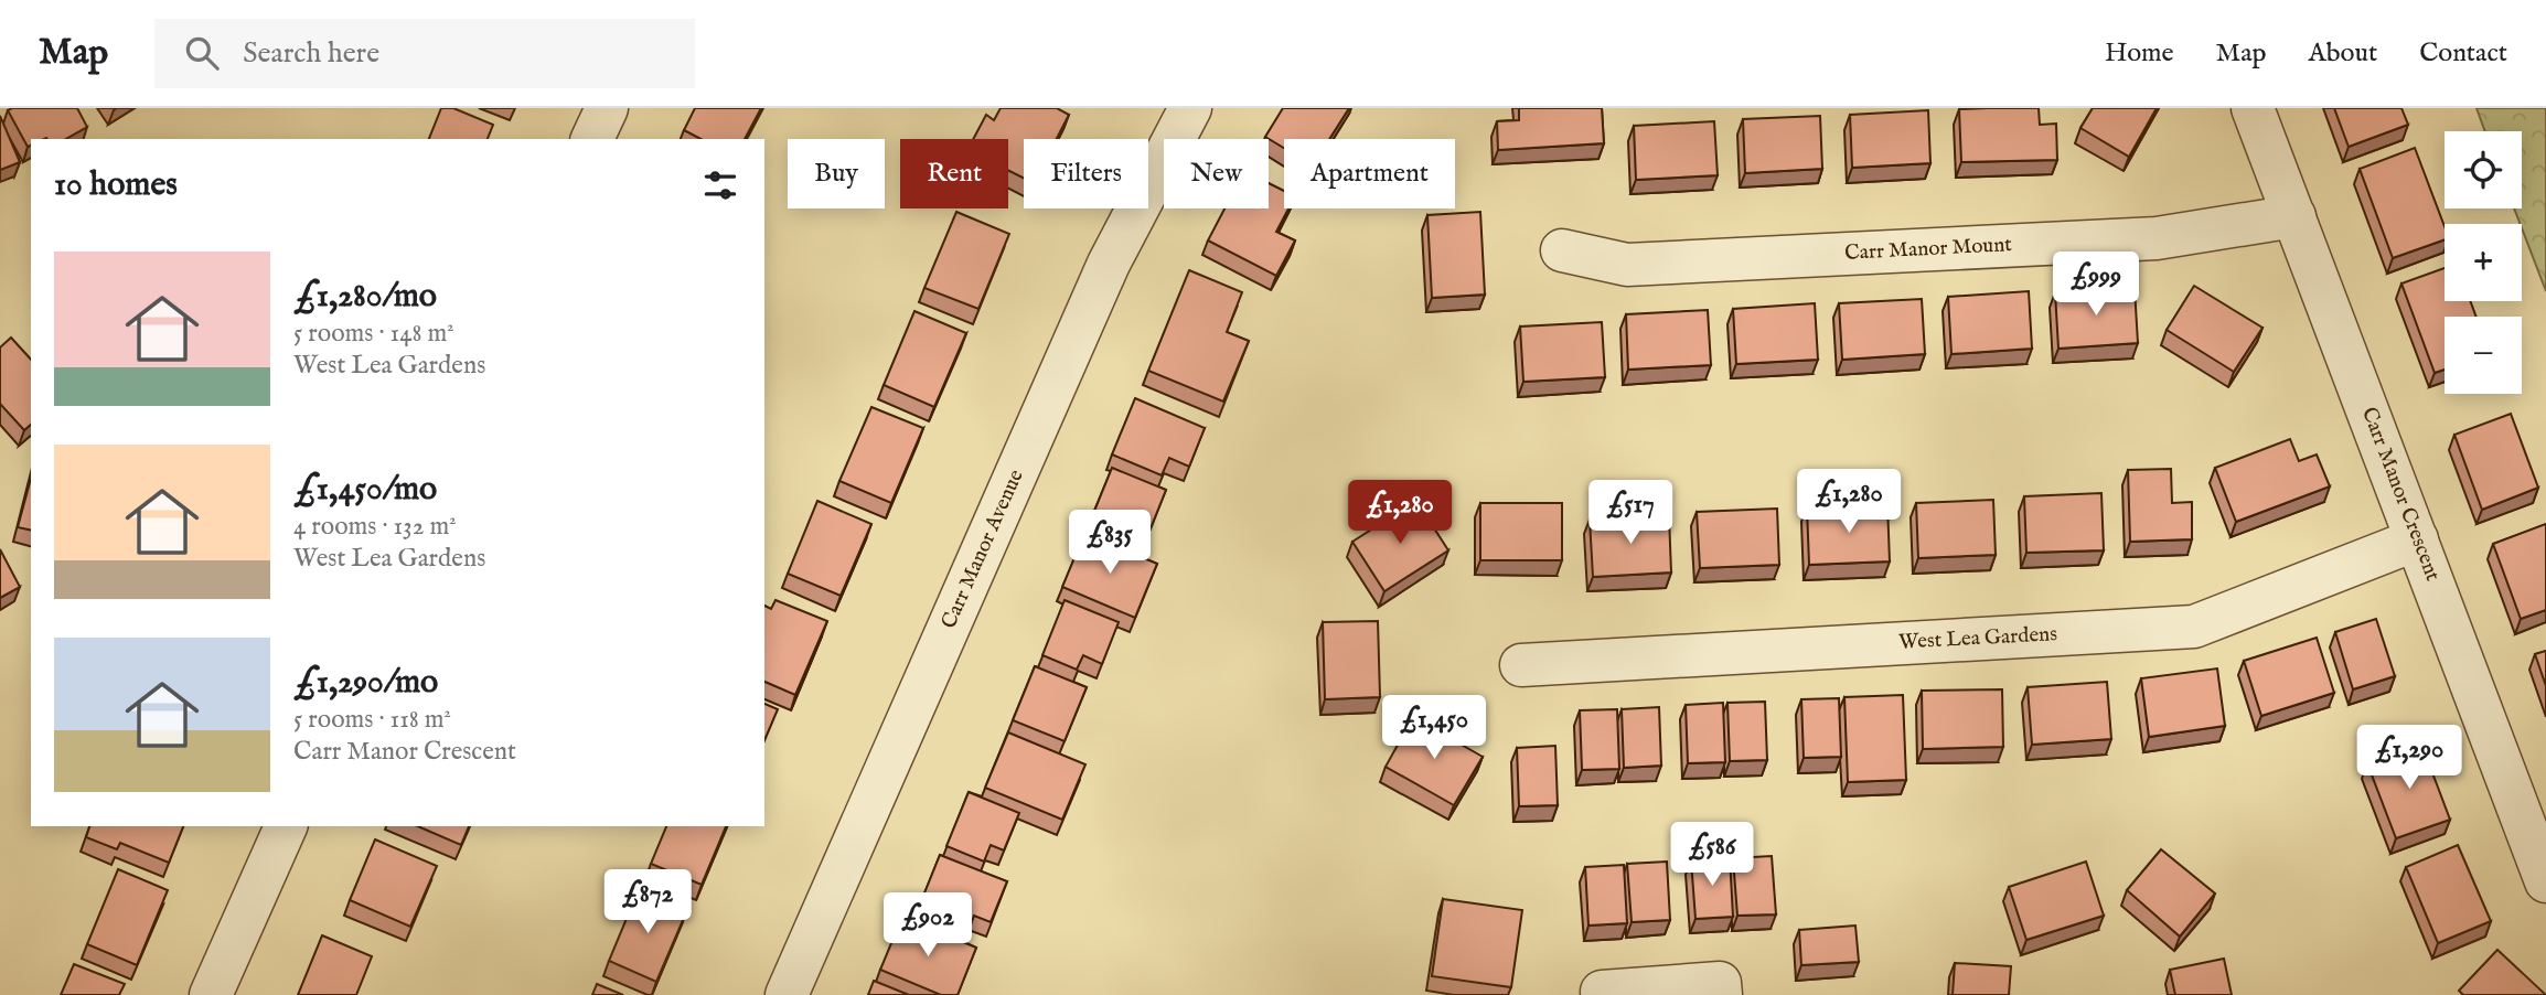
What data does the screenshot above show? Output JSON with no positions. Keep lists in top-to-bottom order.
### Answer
{
  "streets": {
    "street": [
      "Carr Manor Mount",
      "Carr Manor Crescent",
      "Carr Manor Avenue",
      "West Lea Gardens"
    ]
  },
  "crossings": [
    ["Carr Manor Mount", "Carr Manor Crescent"],
    ["Carr Manor Crescent", "West Lea Gardens"]
  ],
  "page": {
    "header": "Map",
    "search": "Search here",
    "nav": [
      "Home",
      "Map",
      "About",
      "Contact"
    ],
    "map_buttons": ["+", "−"],
    "chip": [
      "Buy",
      "Rent",
      "Filters",
      "New",
      "Apartment"
    ],
    "heading": "10 homes",
    "list": [
      {
        "name": "£1,280/mo",
        "note": "5 rooms · 148 m² · West Lea Gardens"
      },
      {
        "name": "£1,450/mo",
        "note": "4 rooms · 132 m² · West Lea Gardens"
      },
      {
        "name": "£1,290/mo",
        "note": "5 rooms · 118 m² · Carr Manor Crescent"
      }
    ],
    "price": [
      "£999",
      "£1,280",
      "£1,280",
      "£517",
      "£835",
      "£1,450",
      "£1,290",
      "£586",
      "£872",
      "£902"
    ]
  }
}
